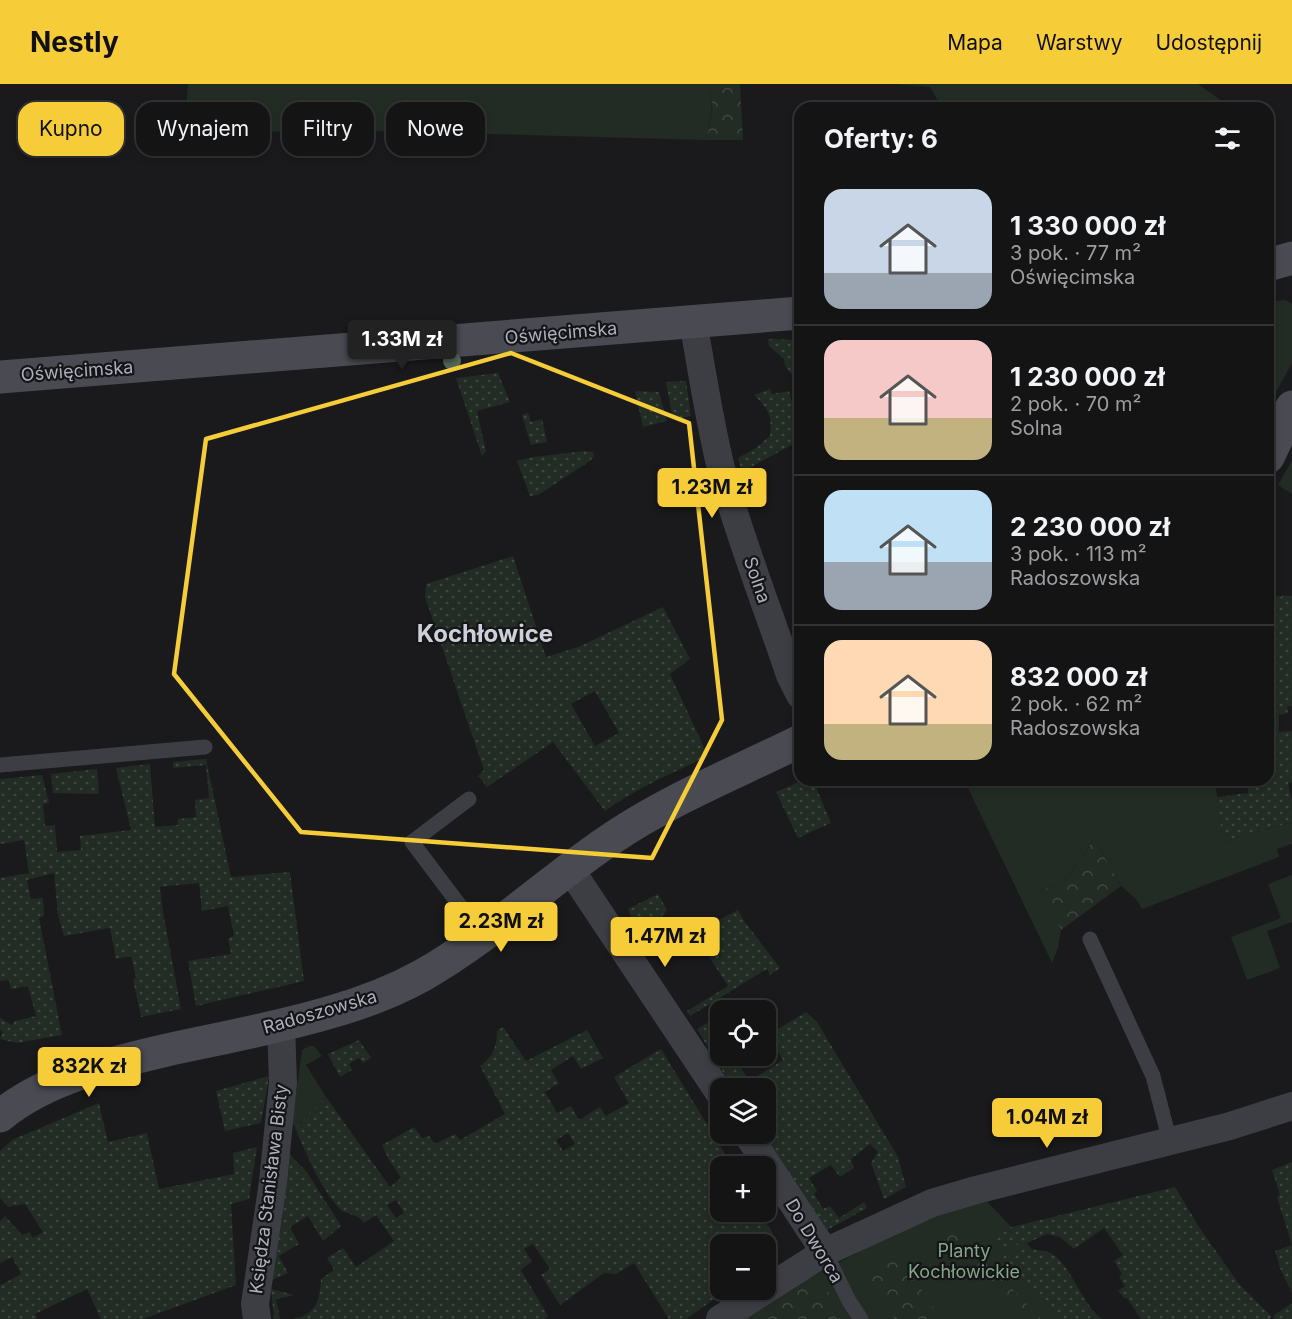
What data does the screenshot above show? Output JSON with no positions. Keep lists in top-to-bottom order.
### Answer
{
  "streets": {
    "street": [
      "Oświęcimska",
      "Solna",
      "Radoszowska",
      "Księdza Stanisława Bisty",
      "Do Dworca"
    ]
  },
  "crossings": [
    ["Oświęcimska", "Solna"],
    ["Radoszowska", "Księdza Stanisława Bisty"]
  ],
  "districts": ["Kochłowice"],
  "parks": ["Planty Kochłowickie"],
  "page": {
    "header": "Nestly",
    "nav": ["Mapa", "Warstwy", "Udostępnij"],
    "chip": [
      "Kupno",
      "Wynajem",
      "Filtry",
      "Nowe"
    ],
    "heading": "Oferty: 6",
    "list": [
      {
        "name": "1 330 000 zł",
        "note": "3 pok. · 77 m² · Oświęcimska"
      },
      {
        "name": "1 230 000 zł",
        "note": "2 pok. · 70 m² · Solna"
      },
      {
        "name": "2 230 000 zł",
        "note": "3 pok. · 113 m² · Radoszowska"
      },
      {
        "name": "832 000 zł",
        "note": "2 pok. · 62 m² · Radoszowska"
      }
    ],
    "price": [
      "1.33M zł",
      "1.23M zł",
      "2.23M zł",
      "1.47M zł",
      "832K zł",
      "1.04M zł"
    ],
    "map_buttons": ["+", "−"]
  }
}
